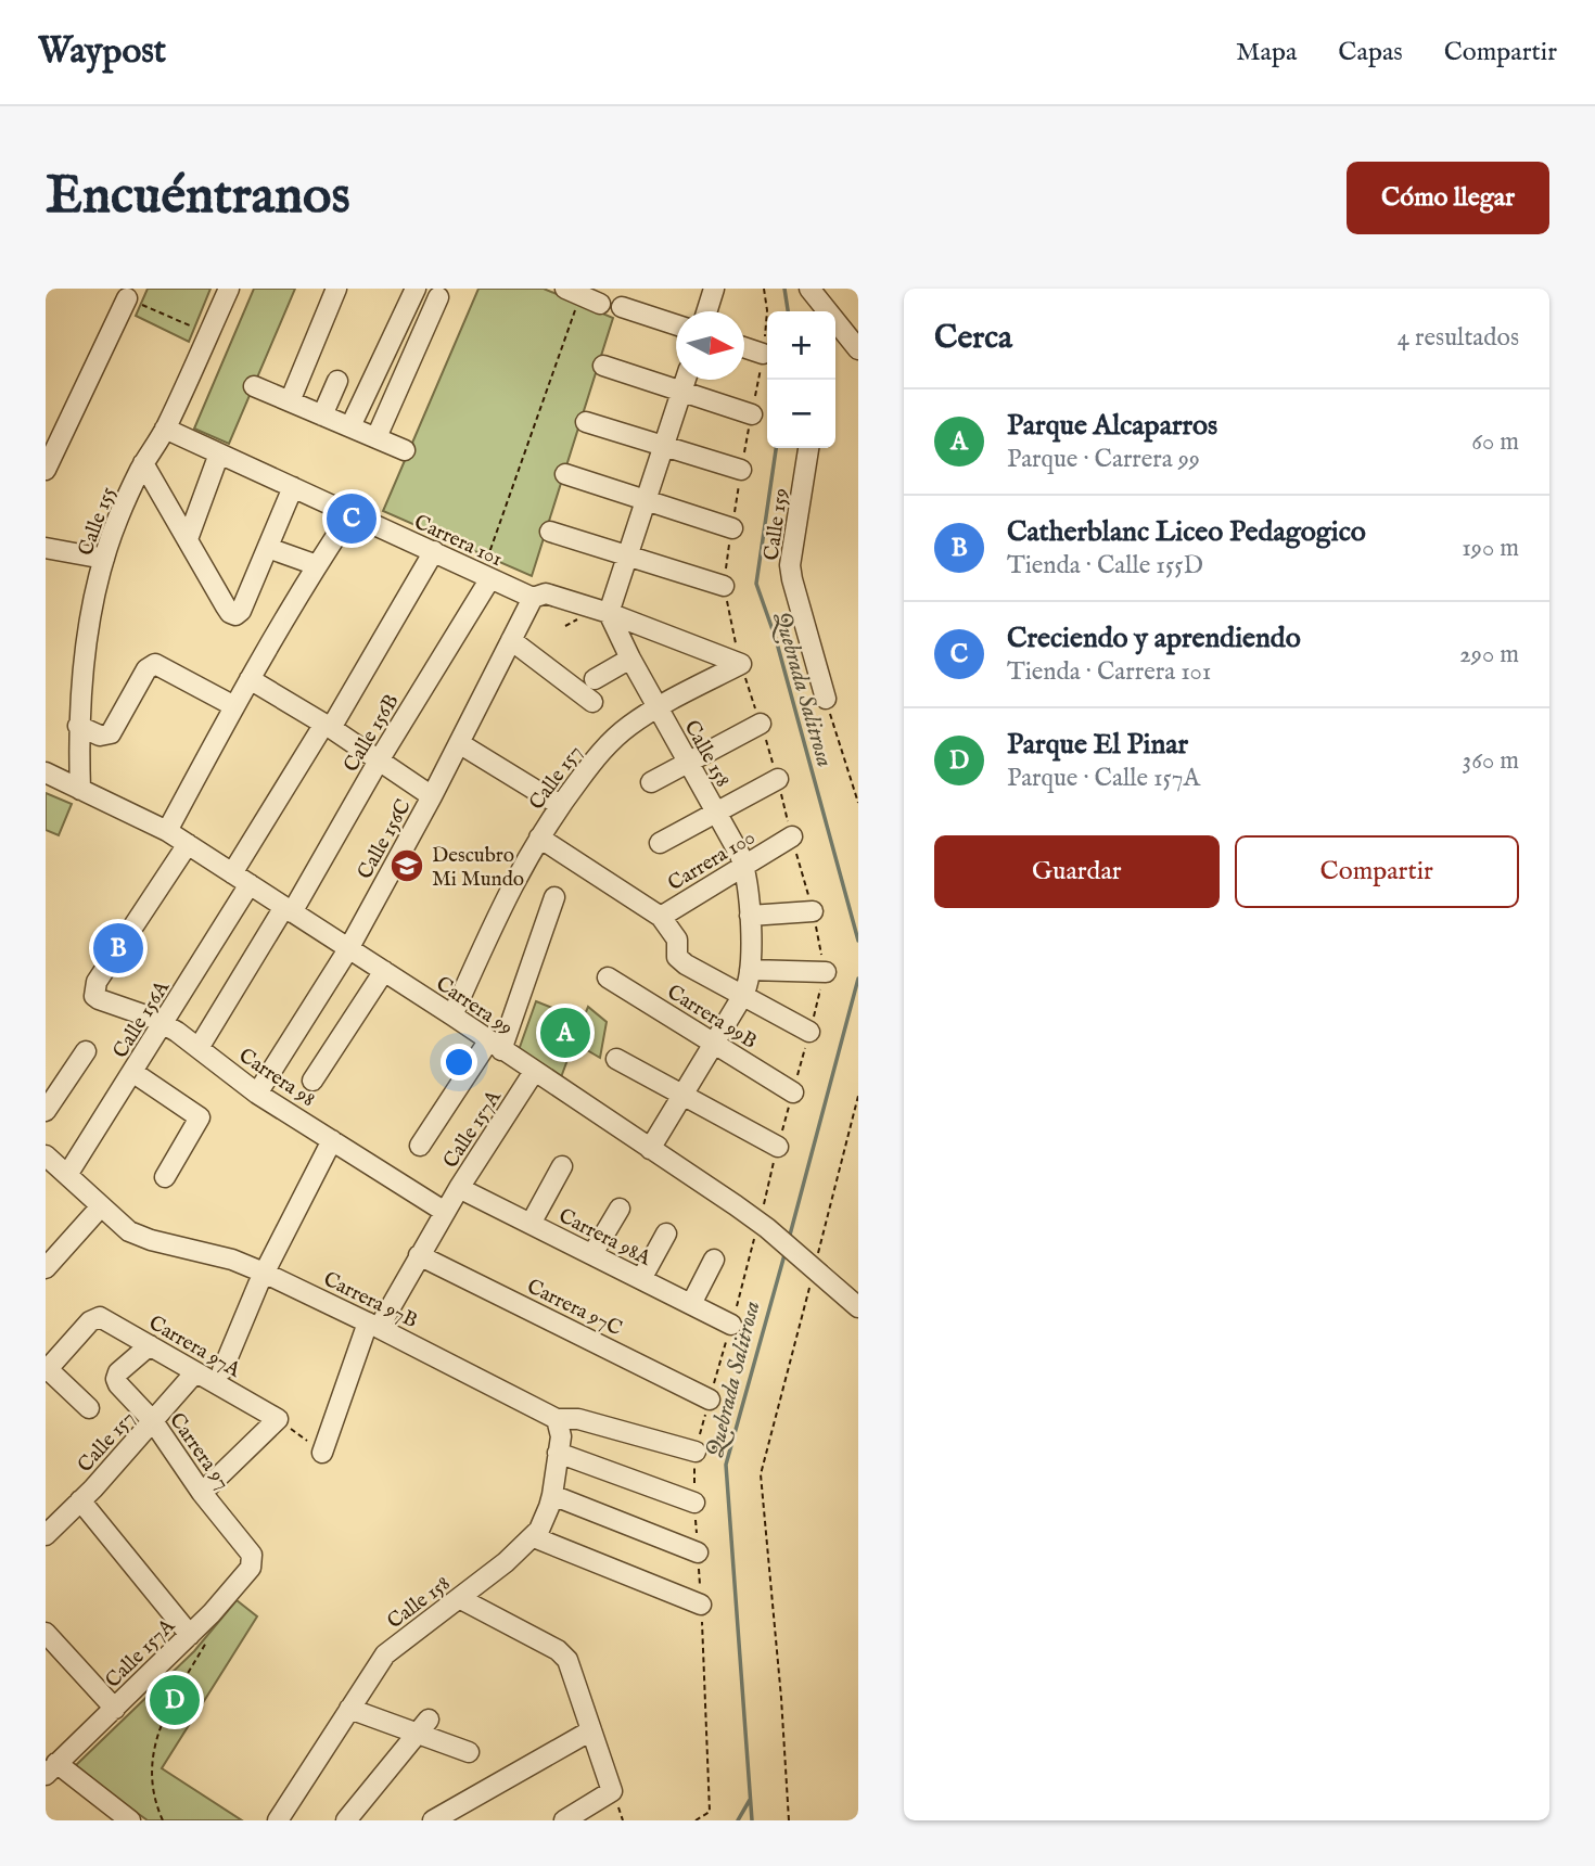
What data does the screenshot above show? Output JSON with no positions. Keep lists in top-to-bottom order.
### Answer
{
  "streets": {
    "street": [
      "Calle 155",
      "Calle 159",
      "Carrera 101",
      "Calle 156B",
      "Calle 158",
      "Calle 157",
      "Calle 156C",
      "Carrera 100",
      "Carrera 99",
      "Carrera 99B",
      "Calle 156A",
      "Carrera 98",
      "Calle 157A",
      "Carrera 98A",
      "Carrera 97B",
      "Carrera 97C",
      "Carrera 97A",
      "Carrera 97"
    ]
  },
  "crossings": [
    ["Calle 155", "Carrera 101"],
    ["Calle 155", "Carrera 99"],
    ["Carrera 101", "Calle 156B"],
    ["Carrera 101", "Calle 158"],
    ["Carrera 101", "Calle 157"],
    ["Carrera 101", "Calle 156C"],
    ["Calle 156B", "Carrera 99"],
    ["Calle 156B", "Carrera 98"],
    ["Calle 158", "Calle 157"],
    ["Calle 158", "Carrera 100"],
    ["Calle 158", "Carrera 99"],
    ["Calle 158", "Carrera 99B"],
    ["Calle 158", "Carrera 97B"],
    ["Calle 157", "Carrera 100"],
    ["Calle 157", "Carrera 99"],
    ["Calle 157", "Carrera 97A"],
    ["Calle 157", "Carrera 97"],
    ["Calle 156C", "Carrera 99"],
    ["Calle 156C", "Carrera 98"],
    ["Carrera 99", "Calle 156A"],
    ["Carrera 99", "Carrera 98"],
    ["Carrera 99", "Calle 157A"],
    ["Calle 156A", "Carrera 98"],
    ["Calle 156A", "Carrera 97B"],
    ["Carrera 98", "Calle 157A"],
    ["Calle 157A", "Carrera 98A"],
    ["Calle 157A", "Carrera 97B"],
    ["Calle 157A", "Carrera 97C"],
    ["Calle 157A", "Carrera 97"],
    ["Carrera 97A", "Carrera 97"]
  ],
  "water": ["Quebrada Salitrosa"],
  "places": {
    "school or university": ["Descubro Mi Mundo"]
  },
  "north": "right",
  "page": {
    "header": "Waypost",
    "nav": ["Mapa", "Capas", "Compartir"],
    "buttons": [
      "Cómo llegar",
      ["Guardar", "Compartir"]
    ],
    "title": "Encuéntranos",
    "heading": ["Cerca", "4 resultados"],
    "map_buttons": ["+", "−"],
    "list": [
      {
        "mark": "A",
        "name": "Parque Alcaparros",
        "note": "Parque · Carrera 99",
        "value": "60 m"
      },
      {
        "mark": "B",
        "name": "Catherblanc Liceo Pedagogico",
        "note": "Tienda · Calle 155D",
        "value": "190 m"
      },
      {
        "mark": "C",
        "name": "Creciendo y aprendiendo",
        "note": "Tienda · Carrera 101",
        "value": "290 m"
      },
      {
        "mark": "D",
        "name": "Parque El Pinar",
        "note": "Parque · Calle 157A",
        "value": "360 m"
      }
    ],
    "pins": [
      "C",
      "B",
      "A",
      "D"
    ]
  }
}
